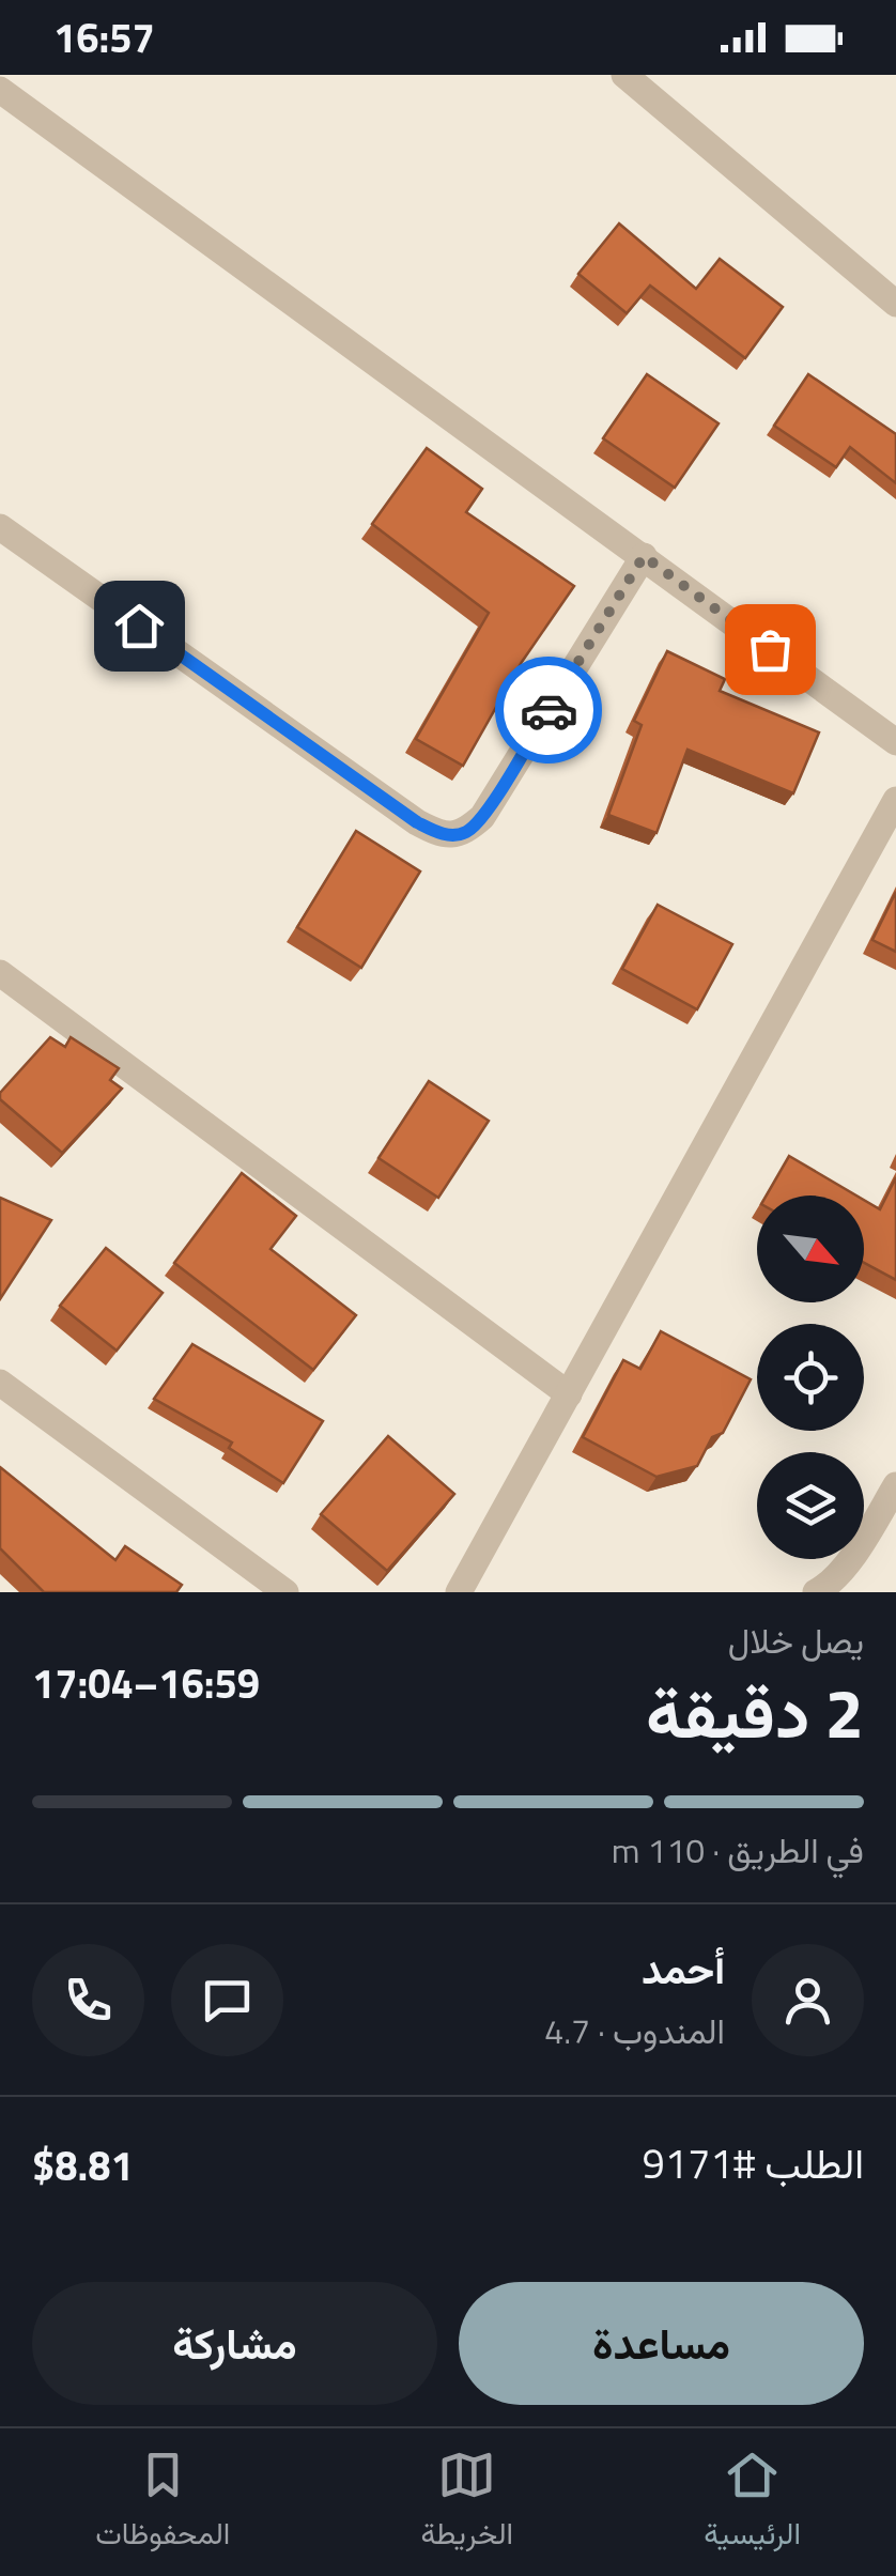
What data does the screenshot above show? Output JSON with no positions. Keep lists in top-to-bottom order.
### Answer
{
  "north": "bottom right",
  "page": {
    "status": "16:57",
    "heading": ["2 دقيقة", "يصل خلال", "16:59–17:04"],
    "panel": [
      "أحمد",
      "المندوب · 4.7",
      "الطلب #9171",
      "$8.81"
    ],
    "bar": "في الطريق · 110 m",
    "buttons": ["مساعدة", "مشاركة"],
    "tabs": ["الرئيسية", "الخريطة", "المحفوظات"]
  }
}
